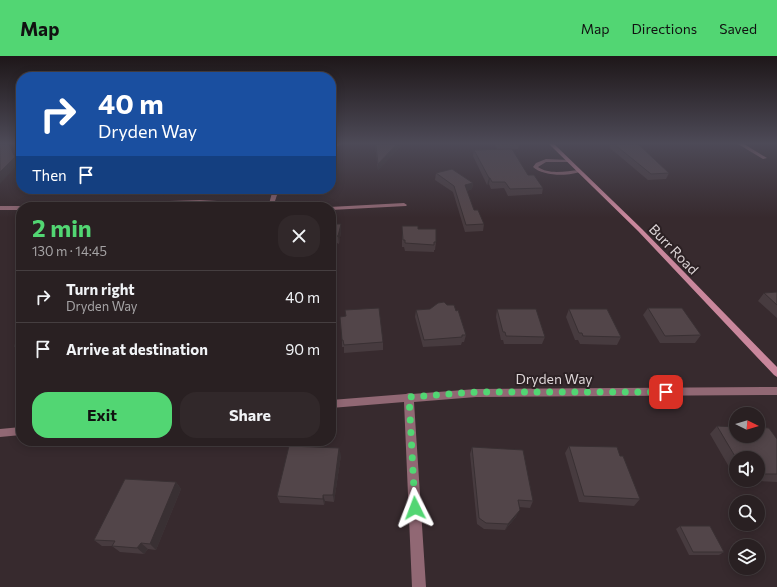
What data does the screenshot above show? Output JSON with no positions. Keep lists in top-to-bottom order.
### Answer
{
  "streets": {
    "street": ["Burr Road", "Dryden Way"]
  },
  "north": "right",
  "page": {
    "header": "Map",
    "nav": ["Map", "Directions", "Saved"],
    "turn": ["40 m", "Dryden Way"],
    "then": "Then",
    "heading": ["2 min", "130 m · 14:45"],
    "list": [
      {
        "name": "Turn right",
        "note": "Dryden Way",
        "value": "40 m"
      },
      {
        "name": "Arrive at destination",
        "value": "90 m"
      }
    ],
    "buttons": ["Exit", "Share"]
  }
}
